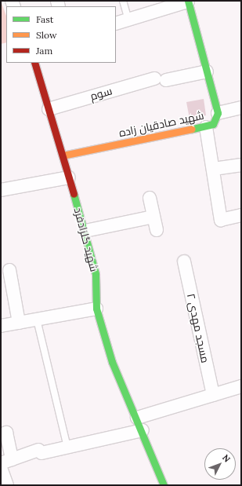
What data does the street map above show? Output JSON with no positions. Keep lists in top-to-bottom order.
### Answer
{
  "streets": {
    "street": [
      "سوم",
      "شهید صادقیان زاده",
      "شهید گلزادفرد",
      "مسجد مهدی ۲"
    ]
  },
  "crossings": [
    ["سوم", "شهید صادقیان زاده"],
    ["سوم", "شهید گلزادفرد"],
    ["شهید صادقیان زاده", "شهید گلزادفرد"]
  ],
  "legend": ["Fast", "Slow", "Jam"],
  "north": "top right"
}
